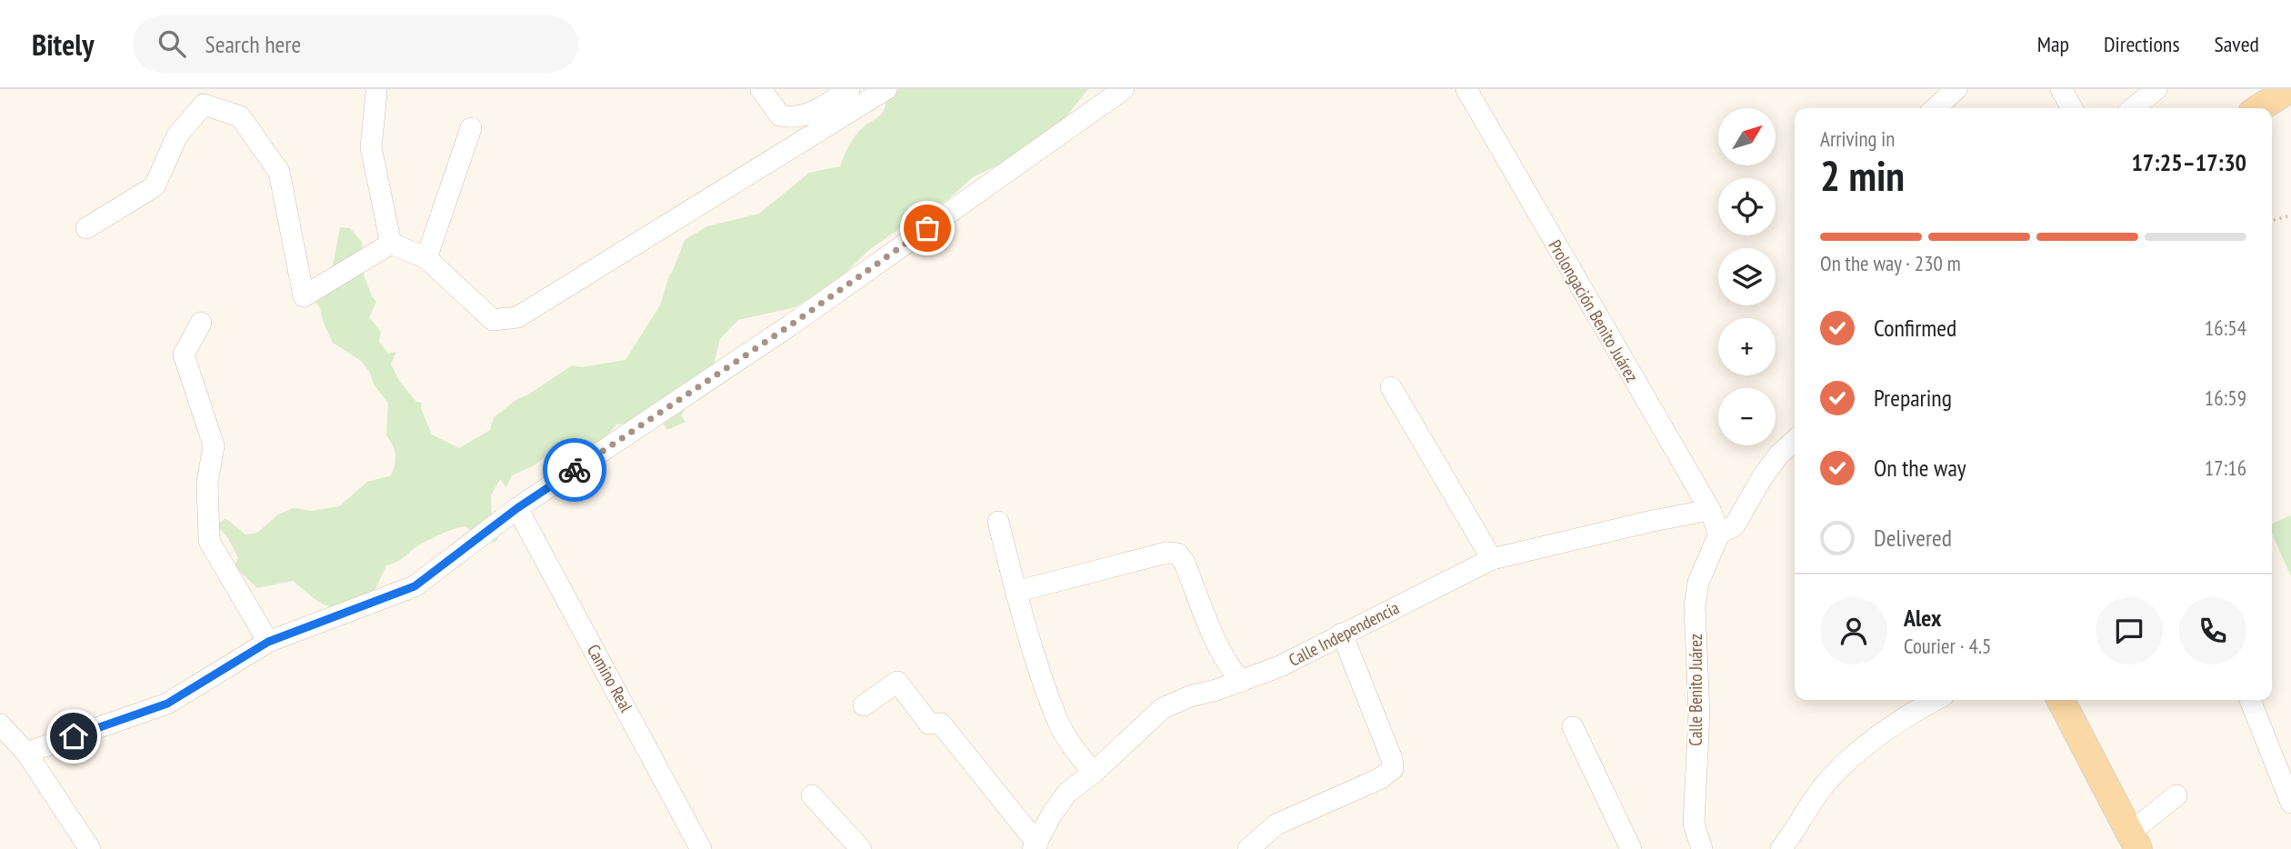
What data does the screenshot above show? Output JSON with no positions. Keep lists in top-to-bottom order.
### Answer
{
  "streets": {
    "street": [
      "Prolongación Benito Juárez",
      "Calle Independencia",
      "Camino Real",
      "Calle Benito Juárez"
    ]
  },
  "crossings": [
    ["Prolongación Benito Juárez", "Calle Independencia"],
    ["Prolongación Benito Juárez", "Calle Benito Juárez"]
  ],
  "north": "top right",
  "page": {
    "header": "Bitely",
    "search": "Search here",
    "nav": ["Map", "Directions", "Saved"],
    "map_buttons": ["+", "−"],
    "heading": ["2 min", "Arriving in", "17:25–17:30"],
    "panel": ["Alex", "Courier · 4.5"],
    "bar": "On the way · 230 m",
    "list": [
      ["Confirmed", "16:54"],
      ["Preparing", "16:59"],
      ["On the way", "17:16"],
      "Delivered"
    ]
  }
}
